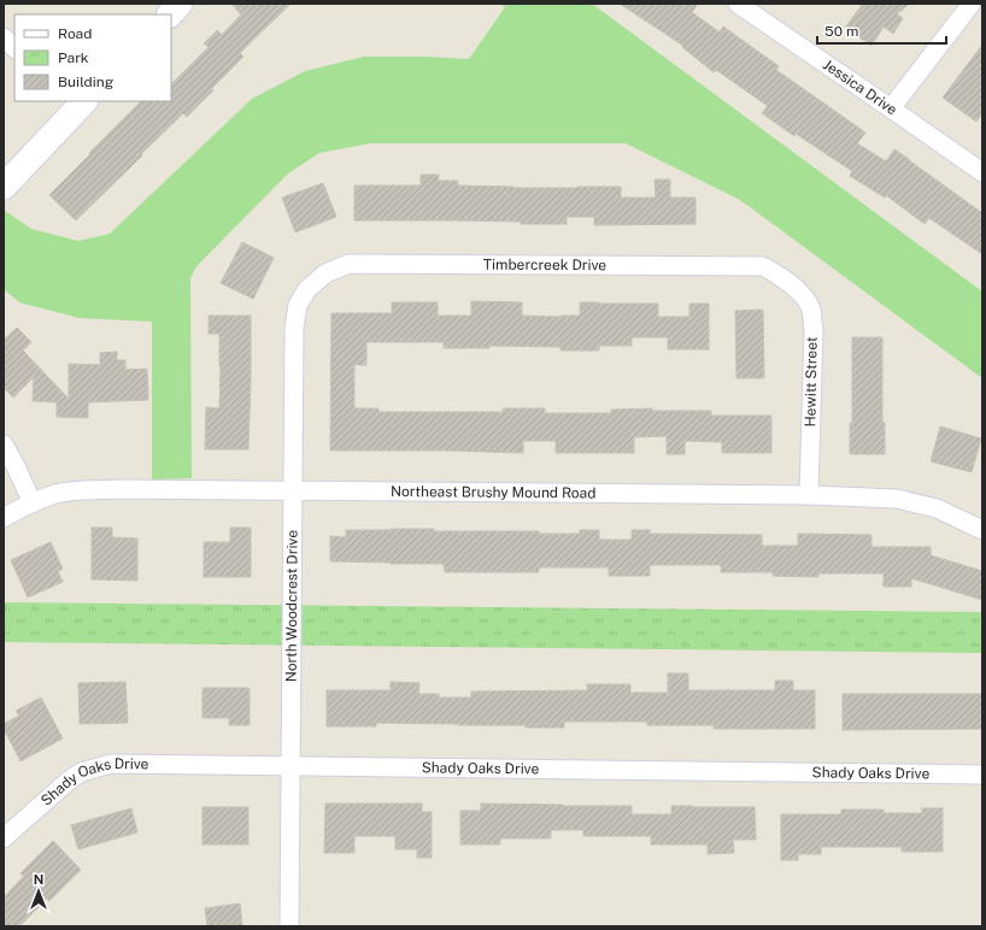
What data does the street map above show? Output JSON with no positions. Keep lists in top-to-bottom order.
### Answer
{
  "streets": {
    "street": [
      "Jessica Drive",
      "Timbercreek Drive",
      "Hewitt Street",
      "Northeast Brushy Mound Road",
      "North Woodcrest Drive",
      "Shady Oaks Drive"
    ]
  },
  "crossings": [
    ["Timbercreek Drive", "Hewitt Street"],
    ["Timbercreek Drive", "North Woodcrest Drive"],
    ["Hewitt Street", "Northeast Brushy Mound Road"],
    ["Northeast Brushy Mound Road", "North Woodcrest Drive"],
    ["North Woodcrest Drive", "Shady Oaks Drive"]
  ],
  "legend": ["Road", "Park", "Building"],
  "scale_bar": "50 m",
  "north": "top"
}
